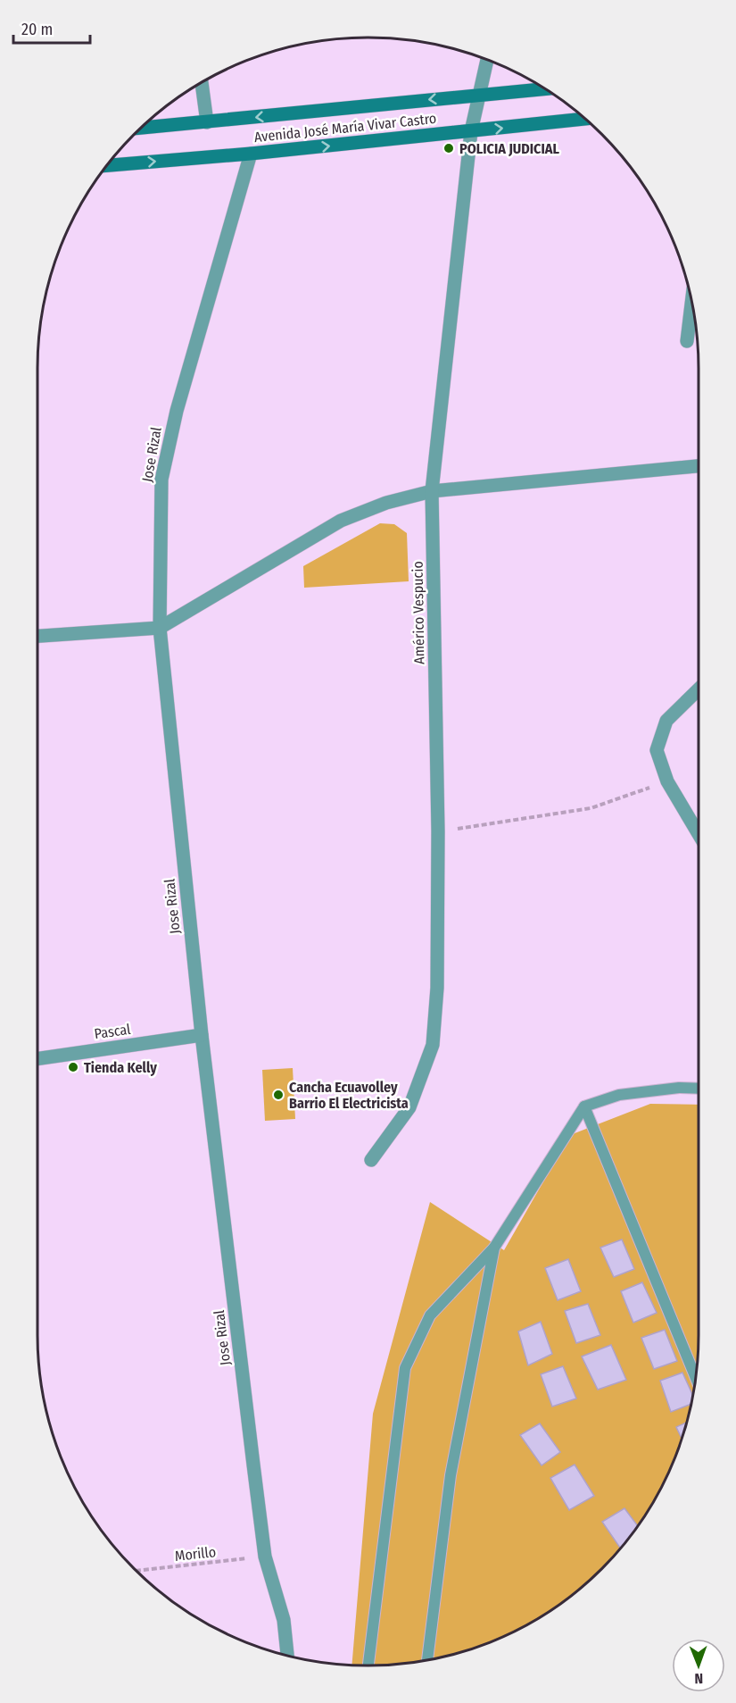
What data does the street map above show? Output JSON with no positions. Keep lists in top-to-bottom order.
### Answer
{
  "streets": {
    "street": [
      "Avenida José María Vivar Castro",
      "Jose Rizal",
      "Américo Vespucio",
      "Pascal"
    ],
    "path": ["Morillo"]
  },
  "crossings": [
    ["Avenida José María Vivar Castro", "Jose Rizal"],
    ["Avenida José María Vivar Castro", "Américo Vespucio"],
    ["Jose Rizal", "Pascal"],
    ["Jose Rizal", "Morillo"]
  ],
  "places": ["POLICIA JUDICIAL", "Tienda Kelly", "Cancha Ecuavolley Barrio El Electricista"],
  "scale_bar": "20 m",
  "north": "bottom"
}
